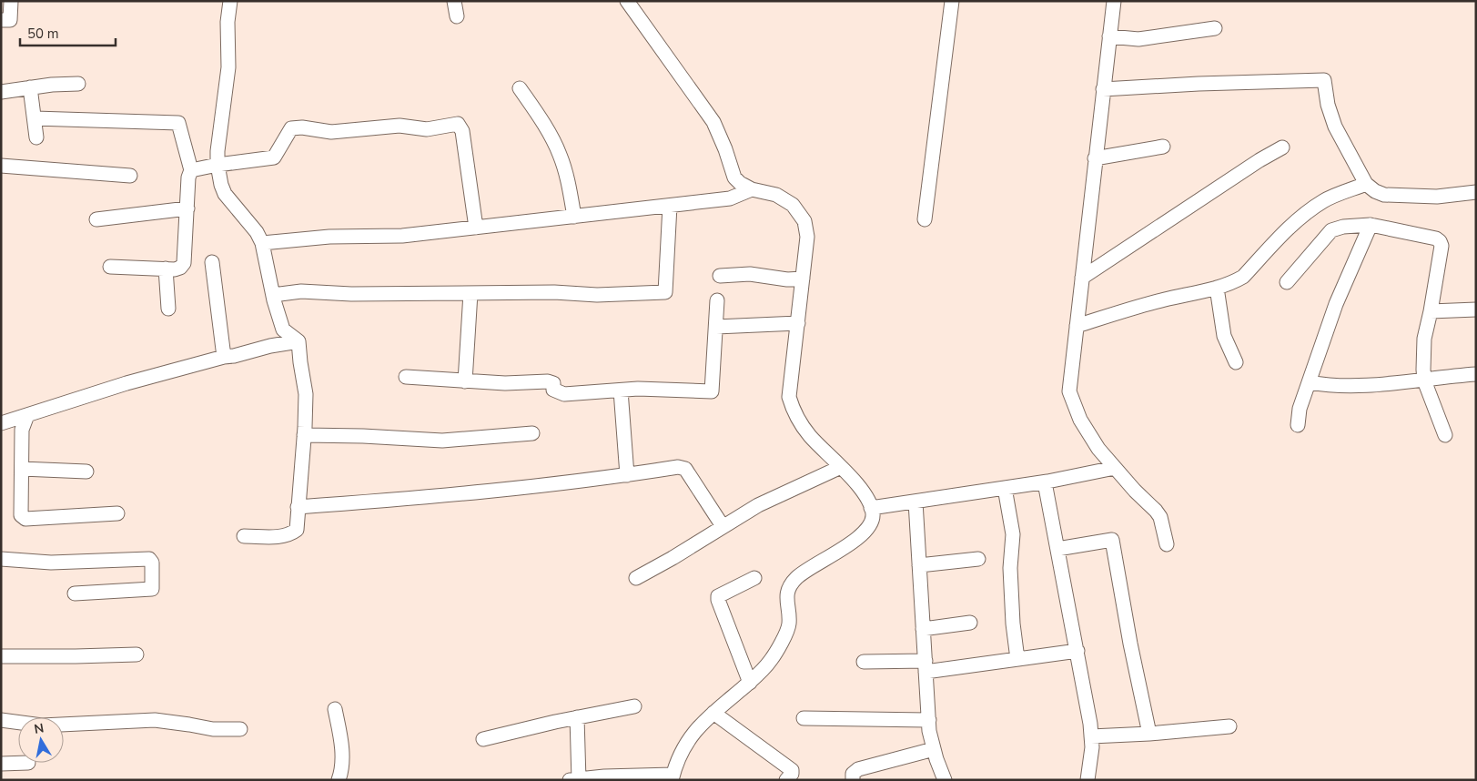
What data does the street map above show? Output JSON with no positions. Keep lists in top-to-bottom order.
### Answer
{
  "scale_bar": "50 m",
  "north": "top"
}
